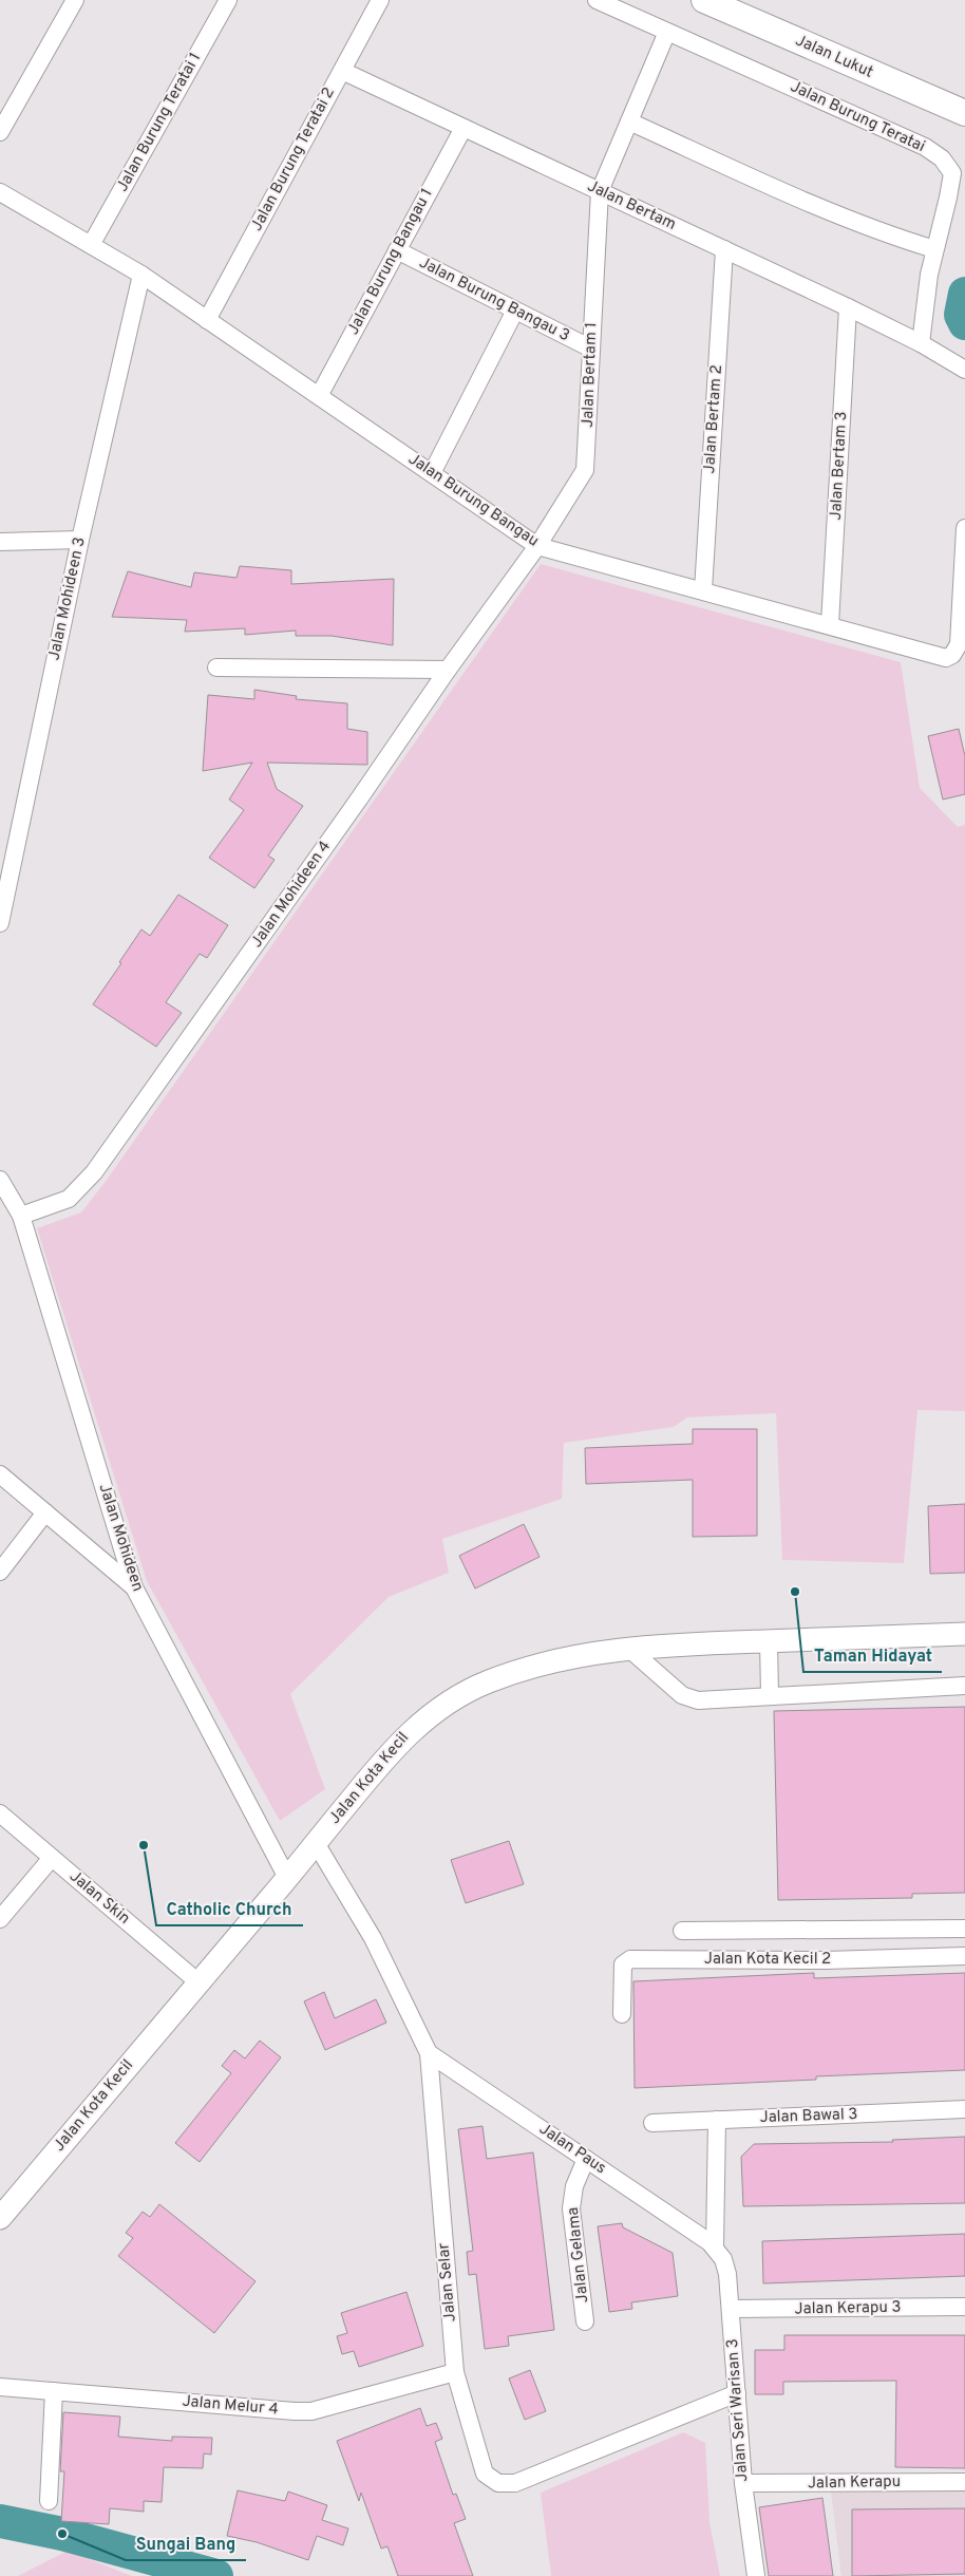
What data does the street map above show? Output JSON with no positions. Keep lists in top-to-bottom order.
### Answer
{
  "streets": {
    "main road": ["Jalan Lukut"],
    "street": [
      "Jalan Burung Teratai",
      "Jalan Burung Teratai 1",
      "Jalan Burung Teratai 2",
      "Jalan Bertam",
      "Jalan Burung Bangau 1",
      "Jalan Burung Bangau 3",
      "Jalan Bertam 1",
      "Jalan Bertam 2",
      "Jalan Bertam 3",
      "Jalan Burung Bangau",
      "Jalan Mohideen 3",
      "Jalan Mohideen 4",
      "Jalan Mohideen",
      "Jalan Kota Kecil",
      "Jalan Skin",
      "Jalan Kota Kecil 2",
      "Jalan Bawal 3",
      "Jalan Paus",
      "Jalan Gelama",
      "Jalan Selar",
      "Jalan Kerapu 3",
      "Jalan Melur 4",
      "Jalan Seri Warisan 3",
      "Jalan Kerapu"
    ]
  },
  "crossings": [
    ["Jalan Burung Teratai", "Jalan Bertam"],
    ["Jalan Burung Teratai", "Jalan Bertam 1"],
    ["Jalan Burung Teratai 2", "Jalan Bertam"],
    ["Jalan Burung Teratai 2", "Jalan Burung Bangau"],
    ["Jalan Bertam", "Jalan Burung Bangau 1"],
    ["Jalan Bertam", "Jalan Bertam 1"],
    ["Jalan Bertam", "Jalan Bertam 2"],
    ["Jalan Bertam", "Jalan Bertam 3"],
    ["Jalan Burung Bangau 1", "Jalan Burung Bangau 3"],
    ["Jalan Burung Bangau 1", "Jalan Burung Bangau"],
    ["Jalan Burung Bangau 3", "Jalan Bertam 1"],
    ["Jalan Bertam 1", "Jalan Burung Bangau"],
    ["Jalan Bertam 1", "Jalan Mohideen 4"],
    ["Jalan Bertam 2", "Jalan Burung Bangau"],
    ["Jalan Bertam 3", "Jalan Burung Bangau"],
    ["Jalan Burung Bangau", "Jalan Mohideen 3"],
    ["Jalan Burung Bangau", "Jalan Mohideen 4"],
    ["Jalan Mohideen 4", "Jalan Mohideen"],
    ["Jalan Mohideen", "Jalan Kota Kecil"],
    ["Jalan Kota Kecil", "Jalan Skin"],
    ["Jalan Kota Kecil", "Jalan Selar"],
    ["Jalan Paus", "Jalan Gelama"],
    ["Jalan Paus", "Jalan Selar"],
    ["Jalan Paus", "Jalan Seri Warisan 3"],
    ["Jalan Selar", "Jalan Melur 4"],
    ["Jalan Selar", "Jalan Seri Warisan 3"],
    ["Jalan Kerapu 3", "Jalan Seri Warisan 3"],
    ["Jalan Seri Warisan 3", "Jalan Kerapu"]
  ],
  "places": ["Taman Hidayat", "Catholic Church", "Sungai Bang"]
}
